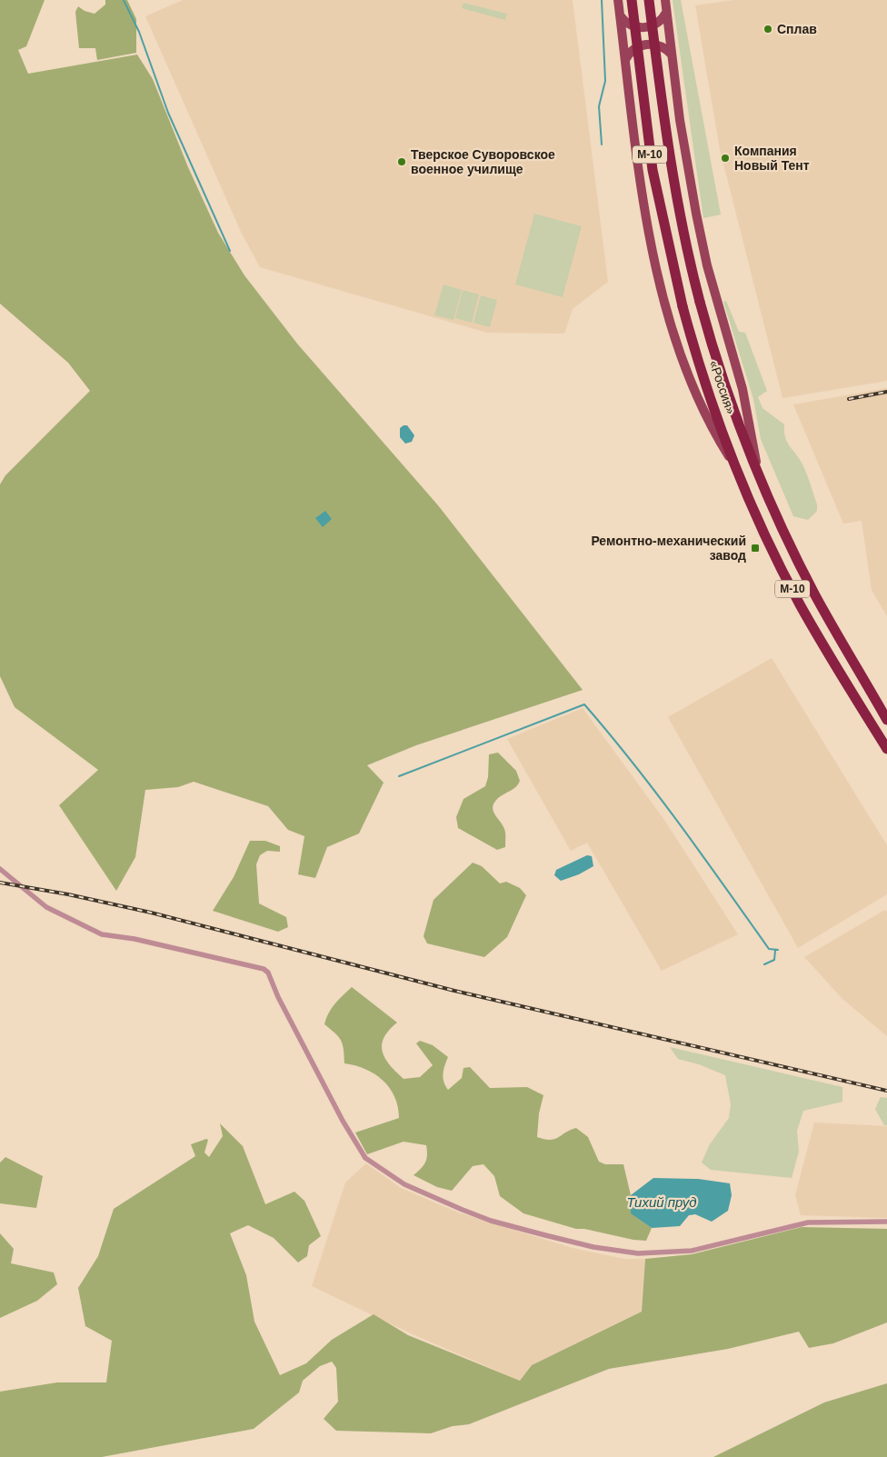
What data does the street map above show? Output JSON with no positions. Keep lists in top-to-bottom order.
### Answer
{
  "streets": {
    "highway": ["М-10", "«Россия»"]
  },
  "water": ["Тихий пруд"],
  "places": {
    "other": ["Сплав", "Компания Новый Тент", "Тверское Суворовское военное училище"],
    "transit": ["Ремонтно-механический завод"]
  }
}
